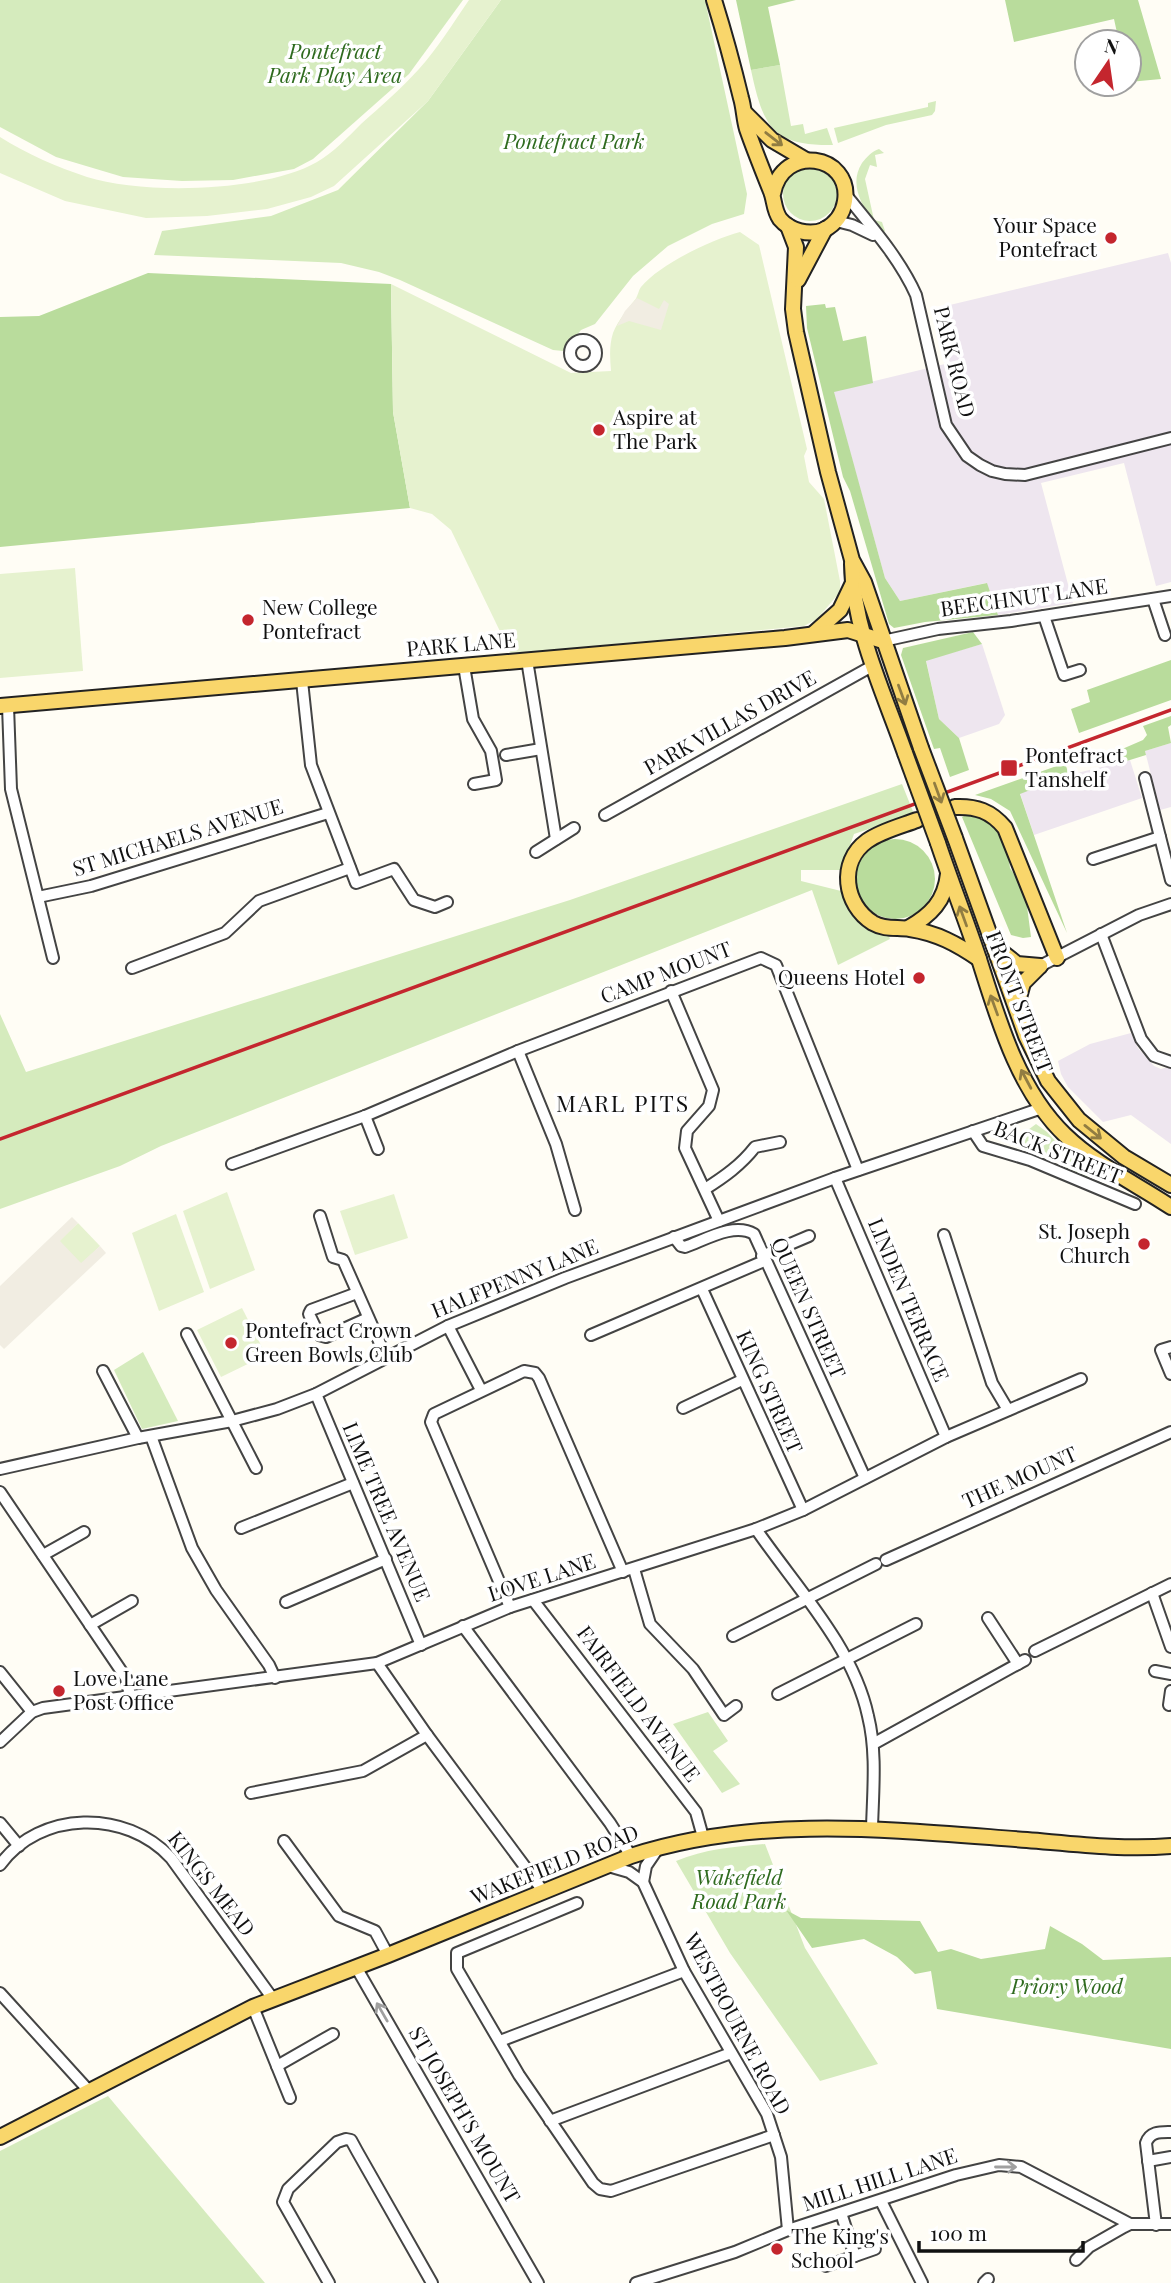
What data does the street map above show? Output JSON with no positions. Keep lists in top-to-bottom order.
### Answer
{
  "streets": {
    "main road": [
      "PARK ROAD",
      "PARK LANE",
      "FRONT STREET",
      "WAKEFIELD ROAD"
    ],
    "street": [
      "BEECHNUT LANE",
      "PARK VILLAS DRIVE",
      "ST MICHAELS AVENUE",
      "CAMP MOUNT",
      "BACK STREET",
      "HALFPENNY LANE",
      "LINDEN TERRACE",
      "QUEEN STREET",
      "KING STREET",
      "THE MOUNT",
      "LIME TREE AVENUE",
      "LOVE LANE",
      "FAIRFIELD AVENUE",
      "KINGS MEAD",
      "WESTBOURNE ROAD",
      "ST JOSEPH'S MOUNT",
      "MILL HILL LANE"
    ]
  },
  "crossings": [
    ["BEECHNUT LANE", "PARK LANE"],
    ["BEECHNUT LANE", "FRONT STREET"],
    ["PARK LANE", "FRONT STREET"],
    ["CAMP MOUNT", "HALFPENNY LANE"],
    ["FRONT STREET", "HALFPENNY LANE"],
    ["BACK STREET", "HALFPENNY LANE"],
    ["HALFPENNY LANE", "LINDEN TERRACE"],
    ["HALFPENNY LANE", "QUEEN STREET"],
    ["HALFPENNY LANE", "LIME TREE AVENUE"],
    ["LINDEN TERRACE", "LOVE LANE"],
    ["QUEEN STREET", "LOVE LANE"],
    ["KING STREET", "LOVE LANE"],
    ["LIME TREE AVENUE", "LOVE LANE"],
    ["LOVE LANE", "FAIRFIELD AVENUE"],
    ["FAIRFIELD AVENUE", "WAKEFIELD ROAD"],
    ["WAKEFIELD ROAD", "KINGS MEAD"],
    ["WAKEFIELD ROAD", "ST JOSEPH'S MOUNT"],
    ["WESTBOURNE ROAD", "MILL HILL LANE"]
  ],
  "one_way": ["MILL HILL LANE"],
  "districts": ["MARL PITS"],
  "parks": [
    "Pontefract Park Play Area",
    "Pontefract Park",
    "Wakefield Road Park",
    "Priory Wood"
  ],
  "places": {
    "other": [
      "Your Space Pontefract",
      "Aspire at The Park",
      "New College Pontefract",
      "Queens Hotel",
      "St. Joseph Church",
      "Pontefract Crown Green Bowls Club",
      "Love Lane Post Office",
      "The King's School"
    ],
    "transit": ["Pontefract Tanshelf"]
  },
  "scale_bar": "100 m",
  "north": "top"
}
